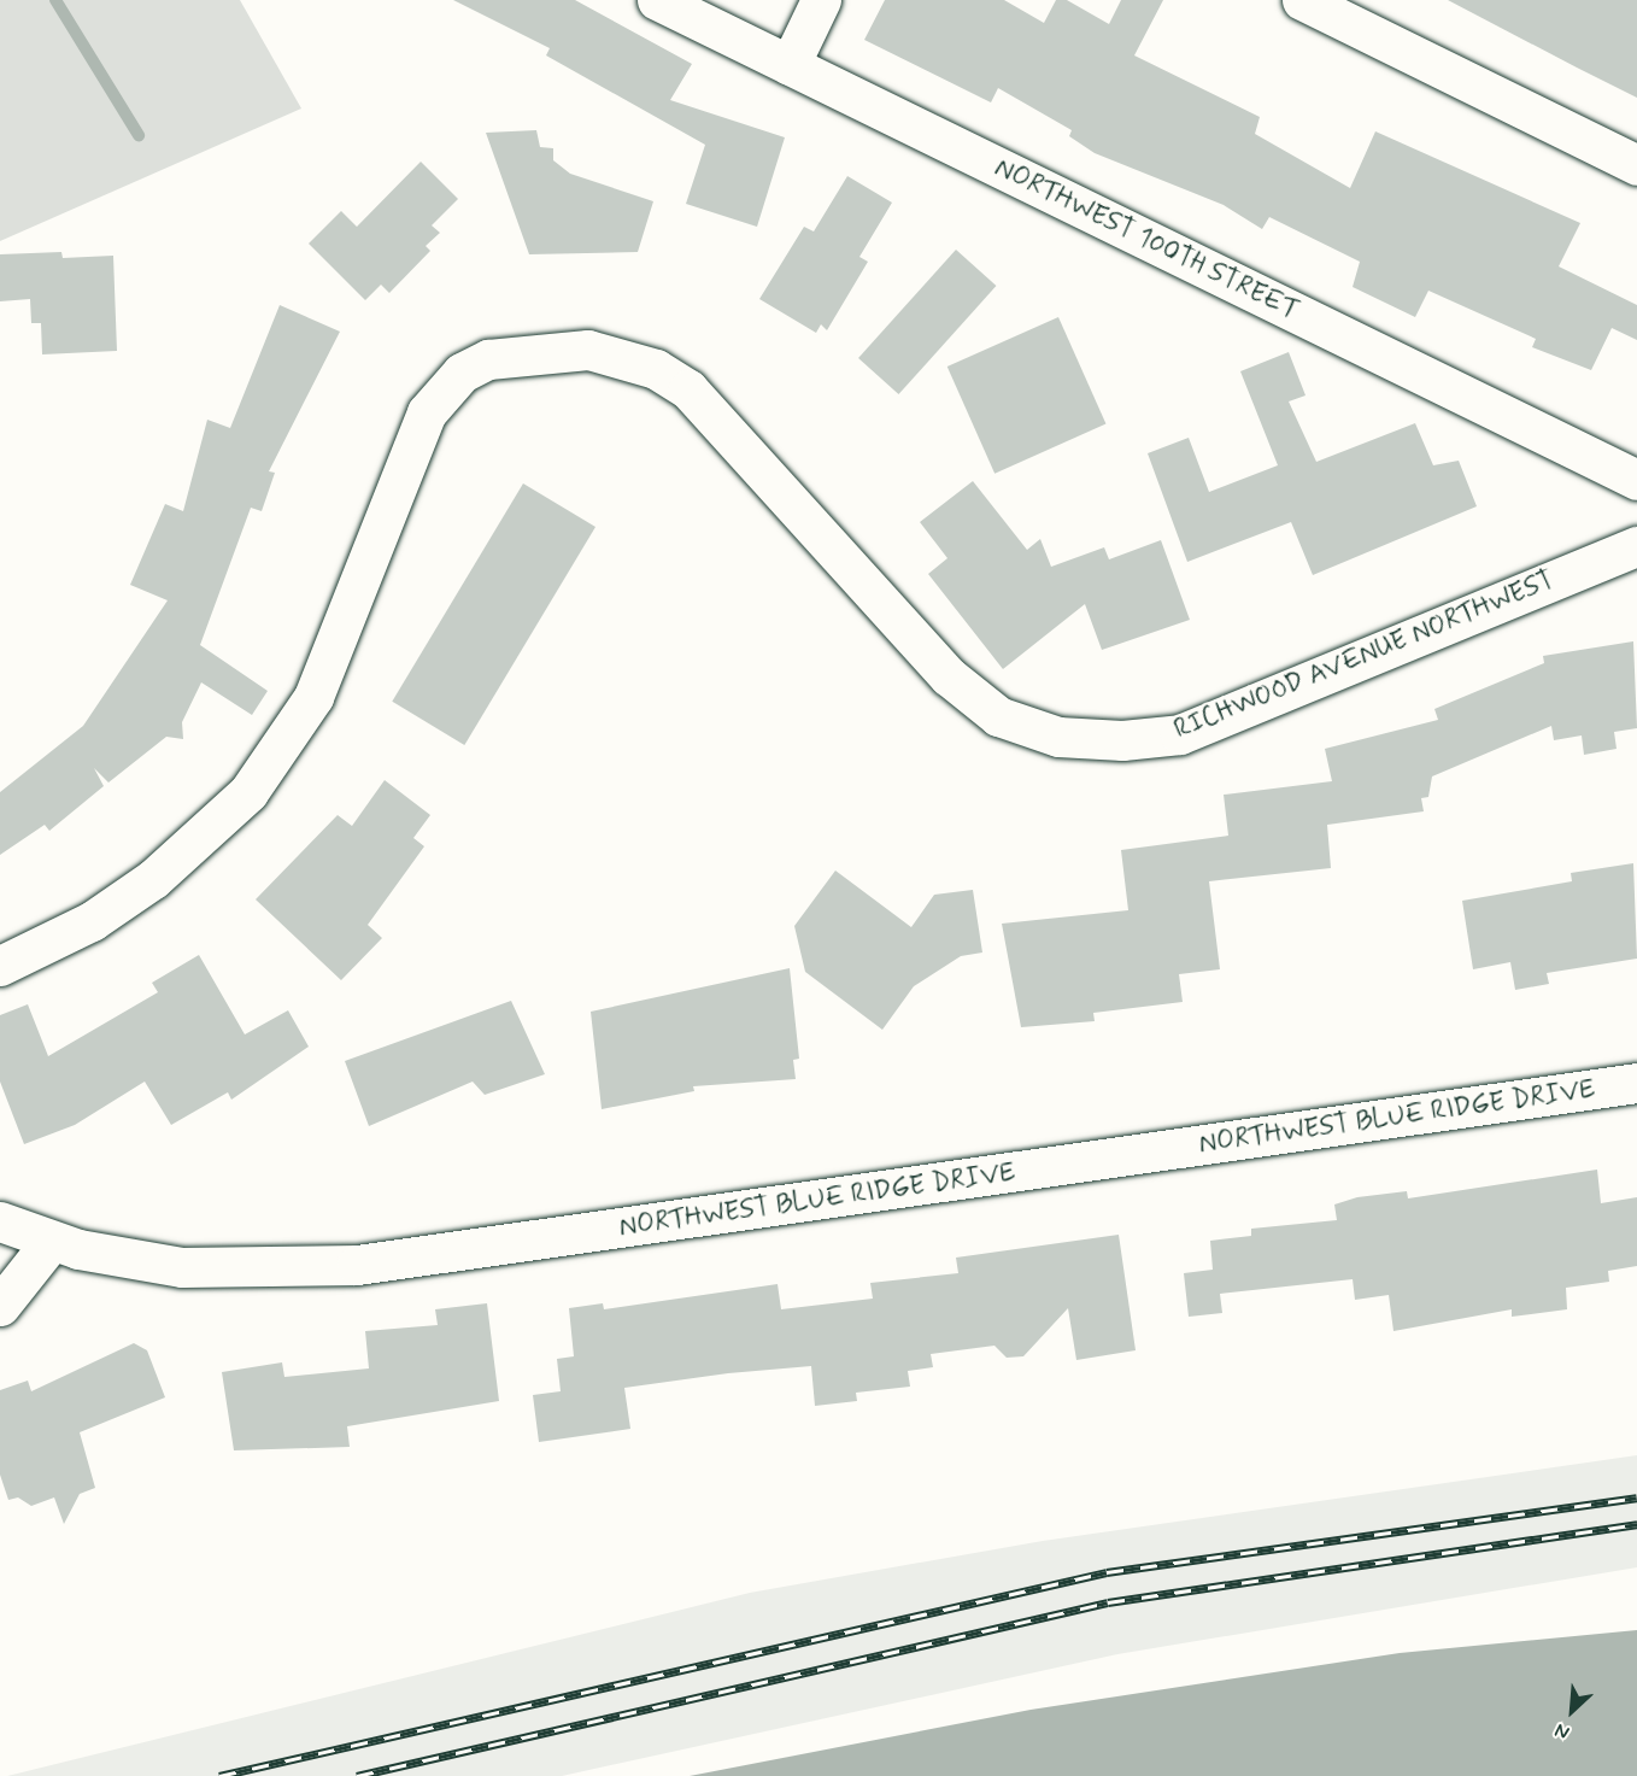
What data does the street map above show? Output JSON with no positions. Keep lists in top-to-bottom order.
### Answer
{
  "streets": {
    "street": ["NORTHWEST 100TH STREET", "RICHWOOD AVENUE NORTHWEST", "NORTHWEST BLUE RIDGE DRIVE"]
  },
  "north": "bottom left"
}
